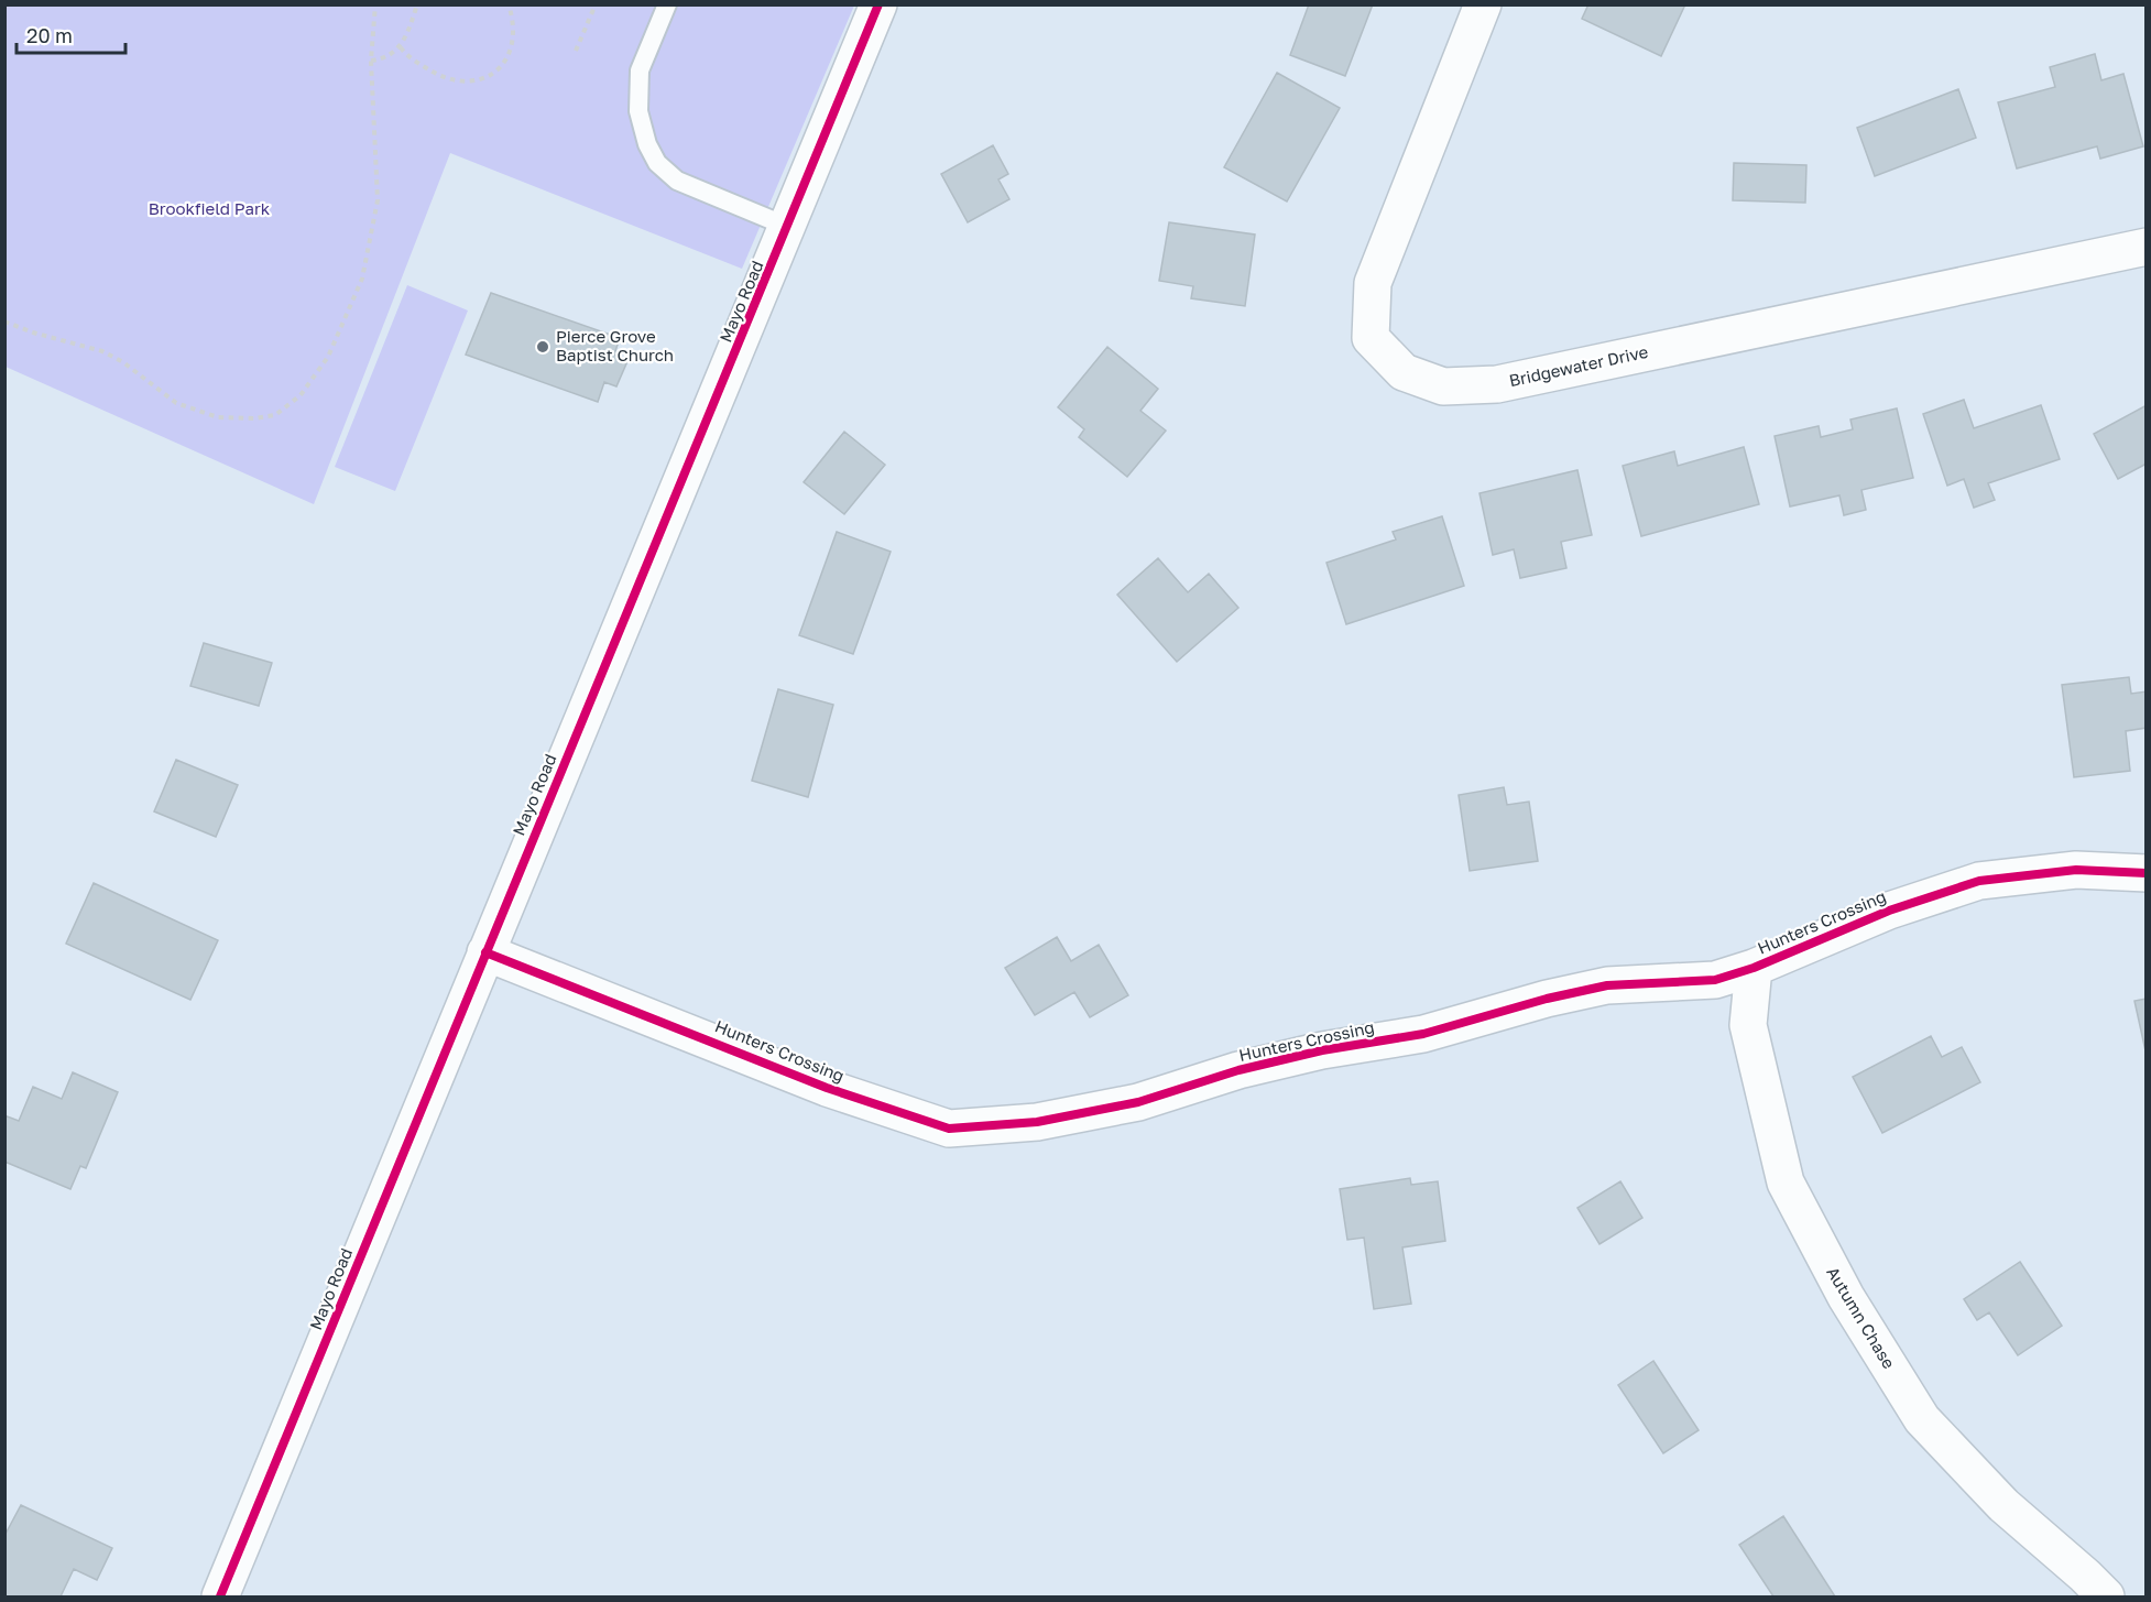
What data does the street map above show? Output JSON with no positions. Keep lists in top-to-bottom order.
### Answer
{
  "streets": {
    "street": [
      "Mayo Road",
      "Bridgewater Drive",
      "Hunters Crossing",
      "Autumn Chase"
    ]
  },
  "crossings": [
    ["Mayo Road", "Hunters Crossing"],
    ["Hunters Crossing", "Autumn Chase"]
  ],
  "parks": ["Brookfield Park"],
  "places": ["Pierce Grove Baptist Church"],
  "scale_bar": "20 m"
}
